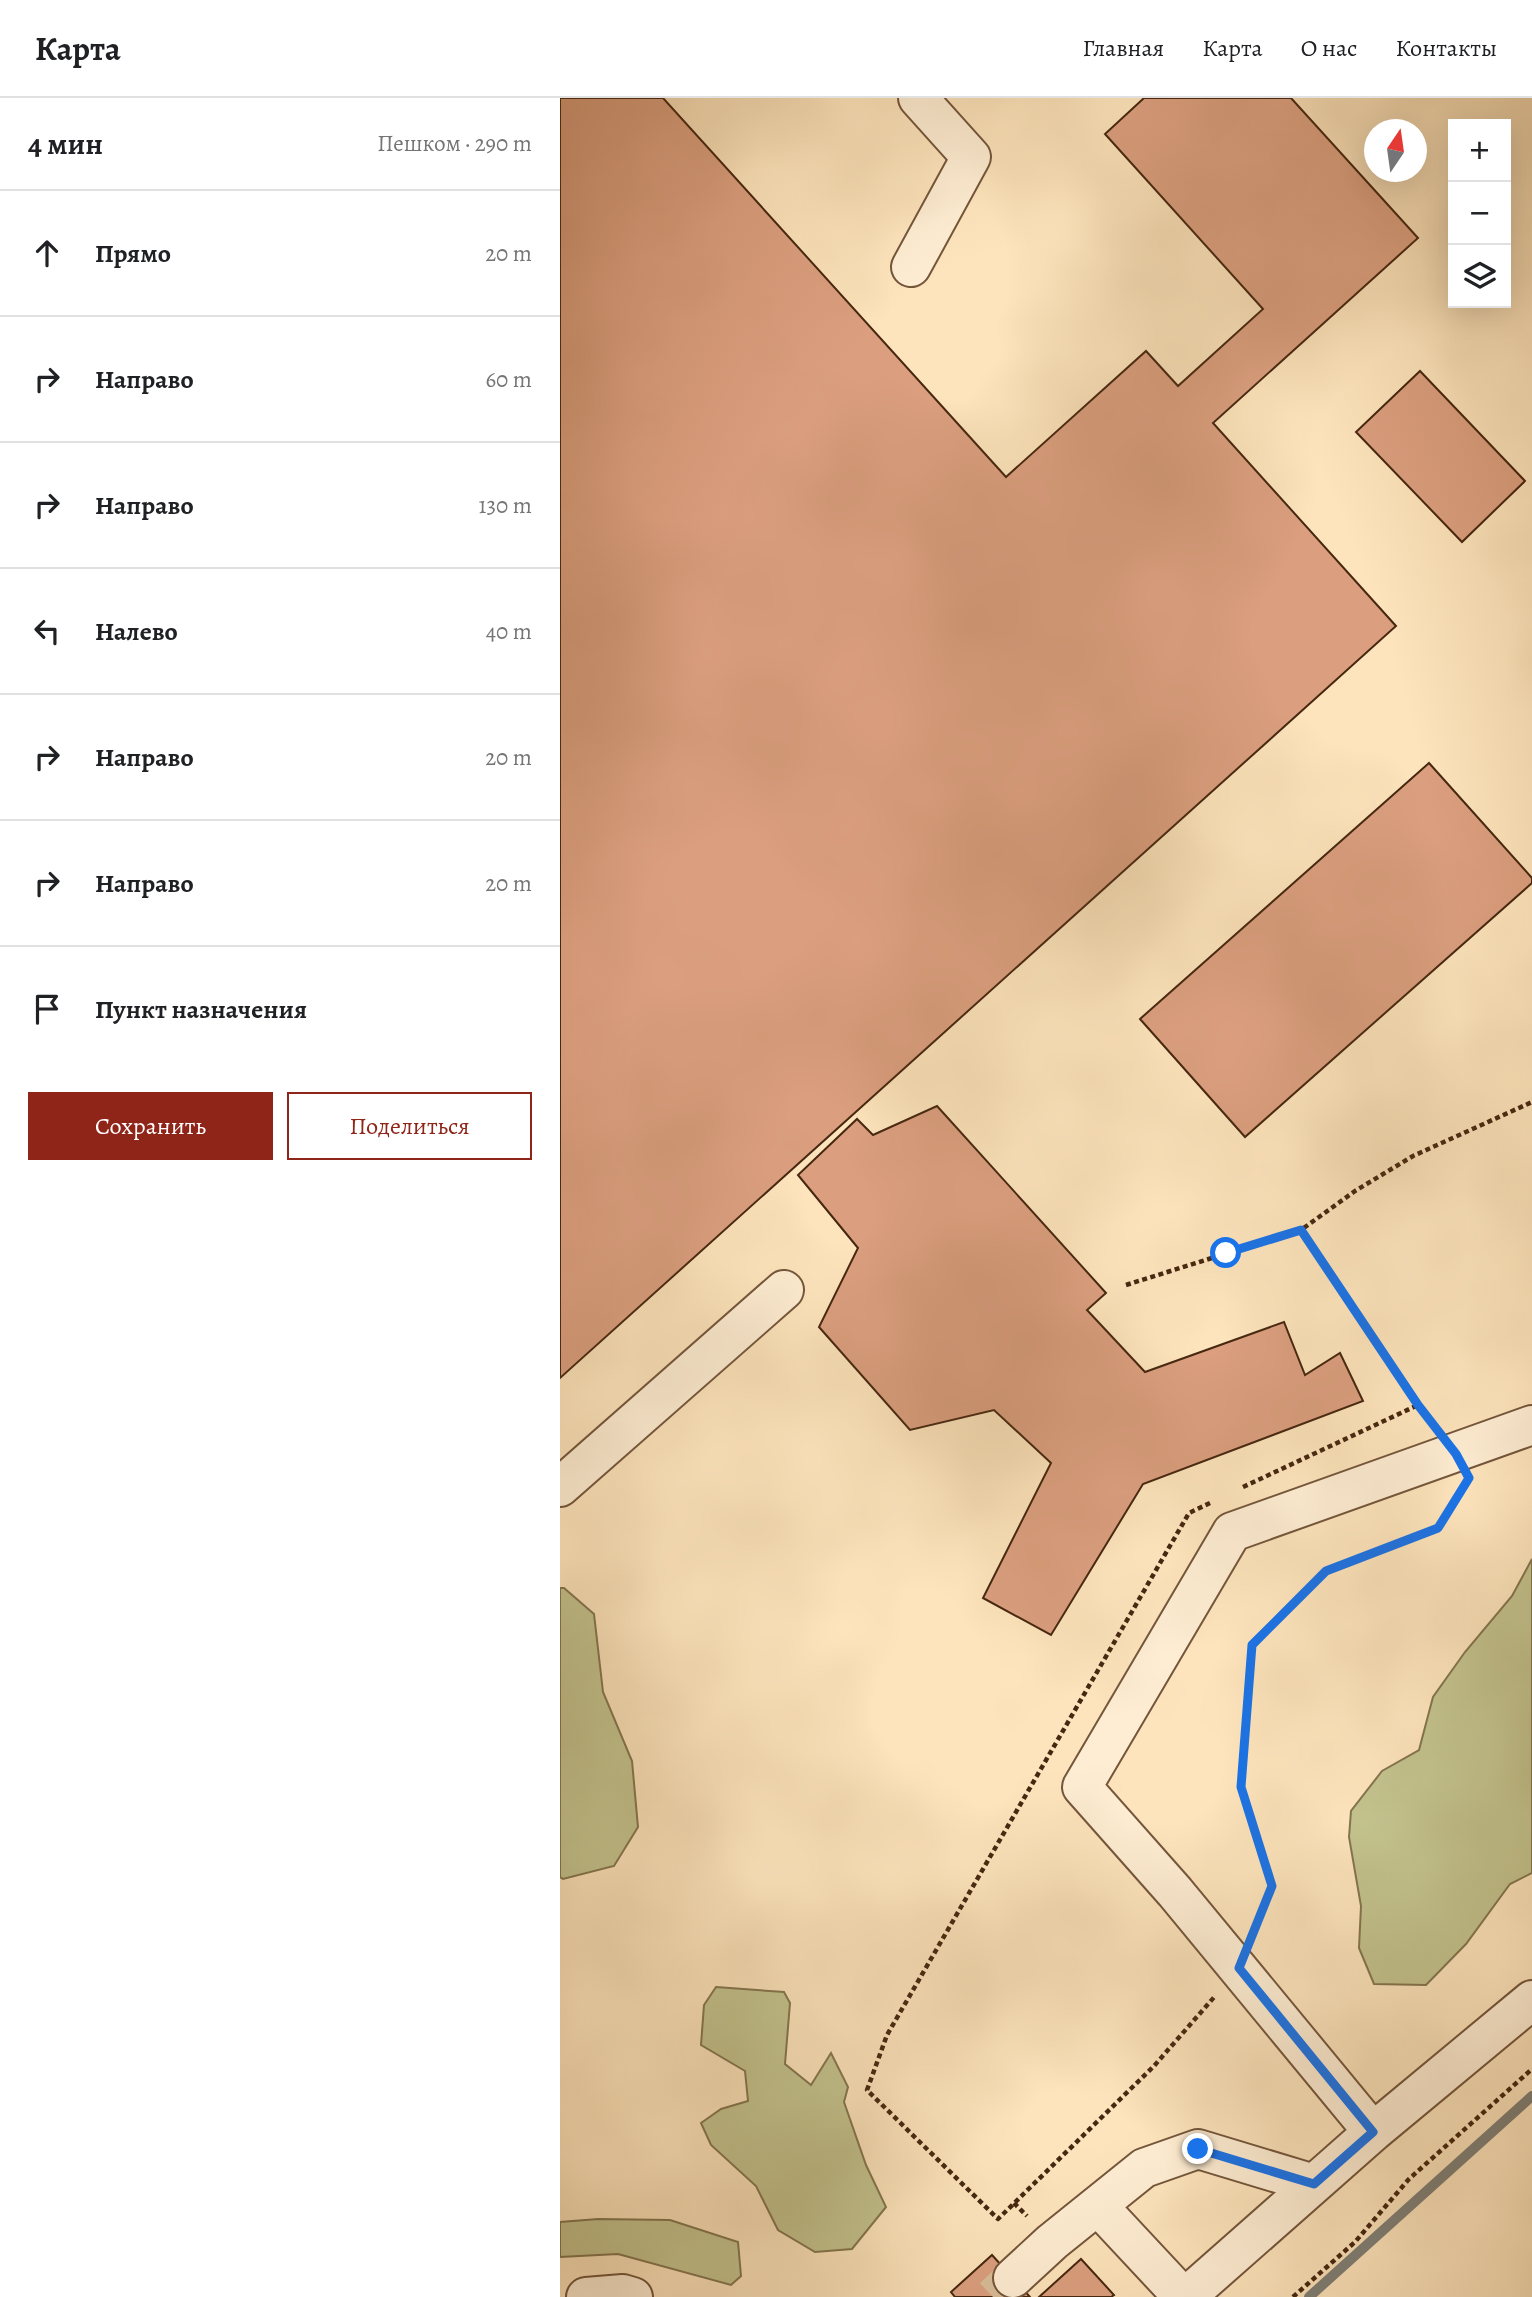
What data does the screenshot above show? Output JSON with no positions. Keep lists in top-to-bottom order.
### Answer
{
  "north": "top",
  "page": {
    "header": "Карта",
    "nav": [
      "Главная",
      "Карта",
      "О нас",
      "Контакты"
    ],
    "heading": ["4 мин", "Пешком · 290 m"],
    "map_buttons": ["+", "−"],
    "list": [
      ["Прямо", "20 m"],
      ["Направо", "60 m"],
      ["Направо", "130 m"],
      ["Налево", "40 m"],
      ["Направо", "20 m"],
      ["Направо", "20 m"],
      "Пункт назначения"
    ],
    "buttons": ["Сохранить", "Поделиться"]
  }
}
